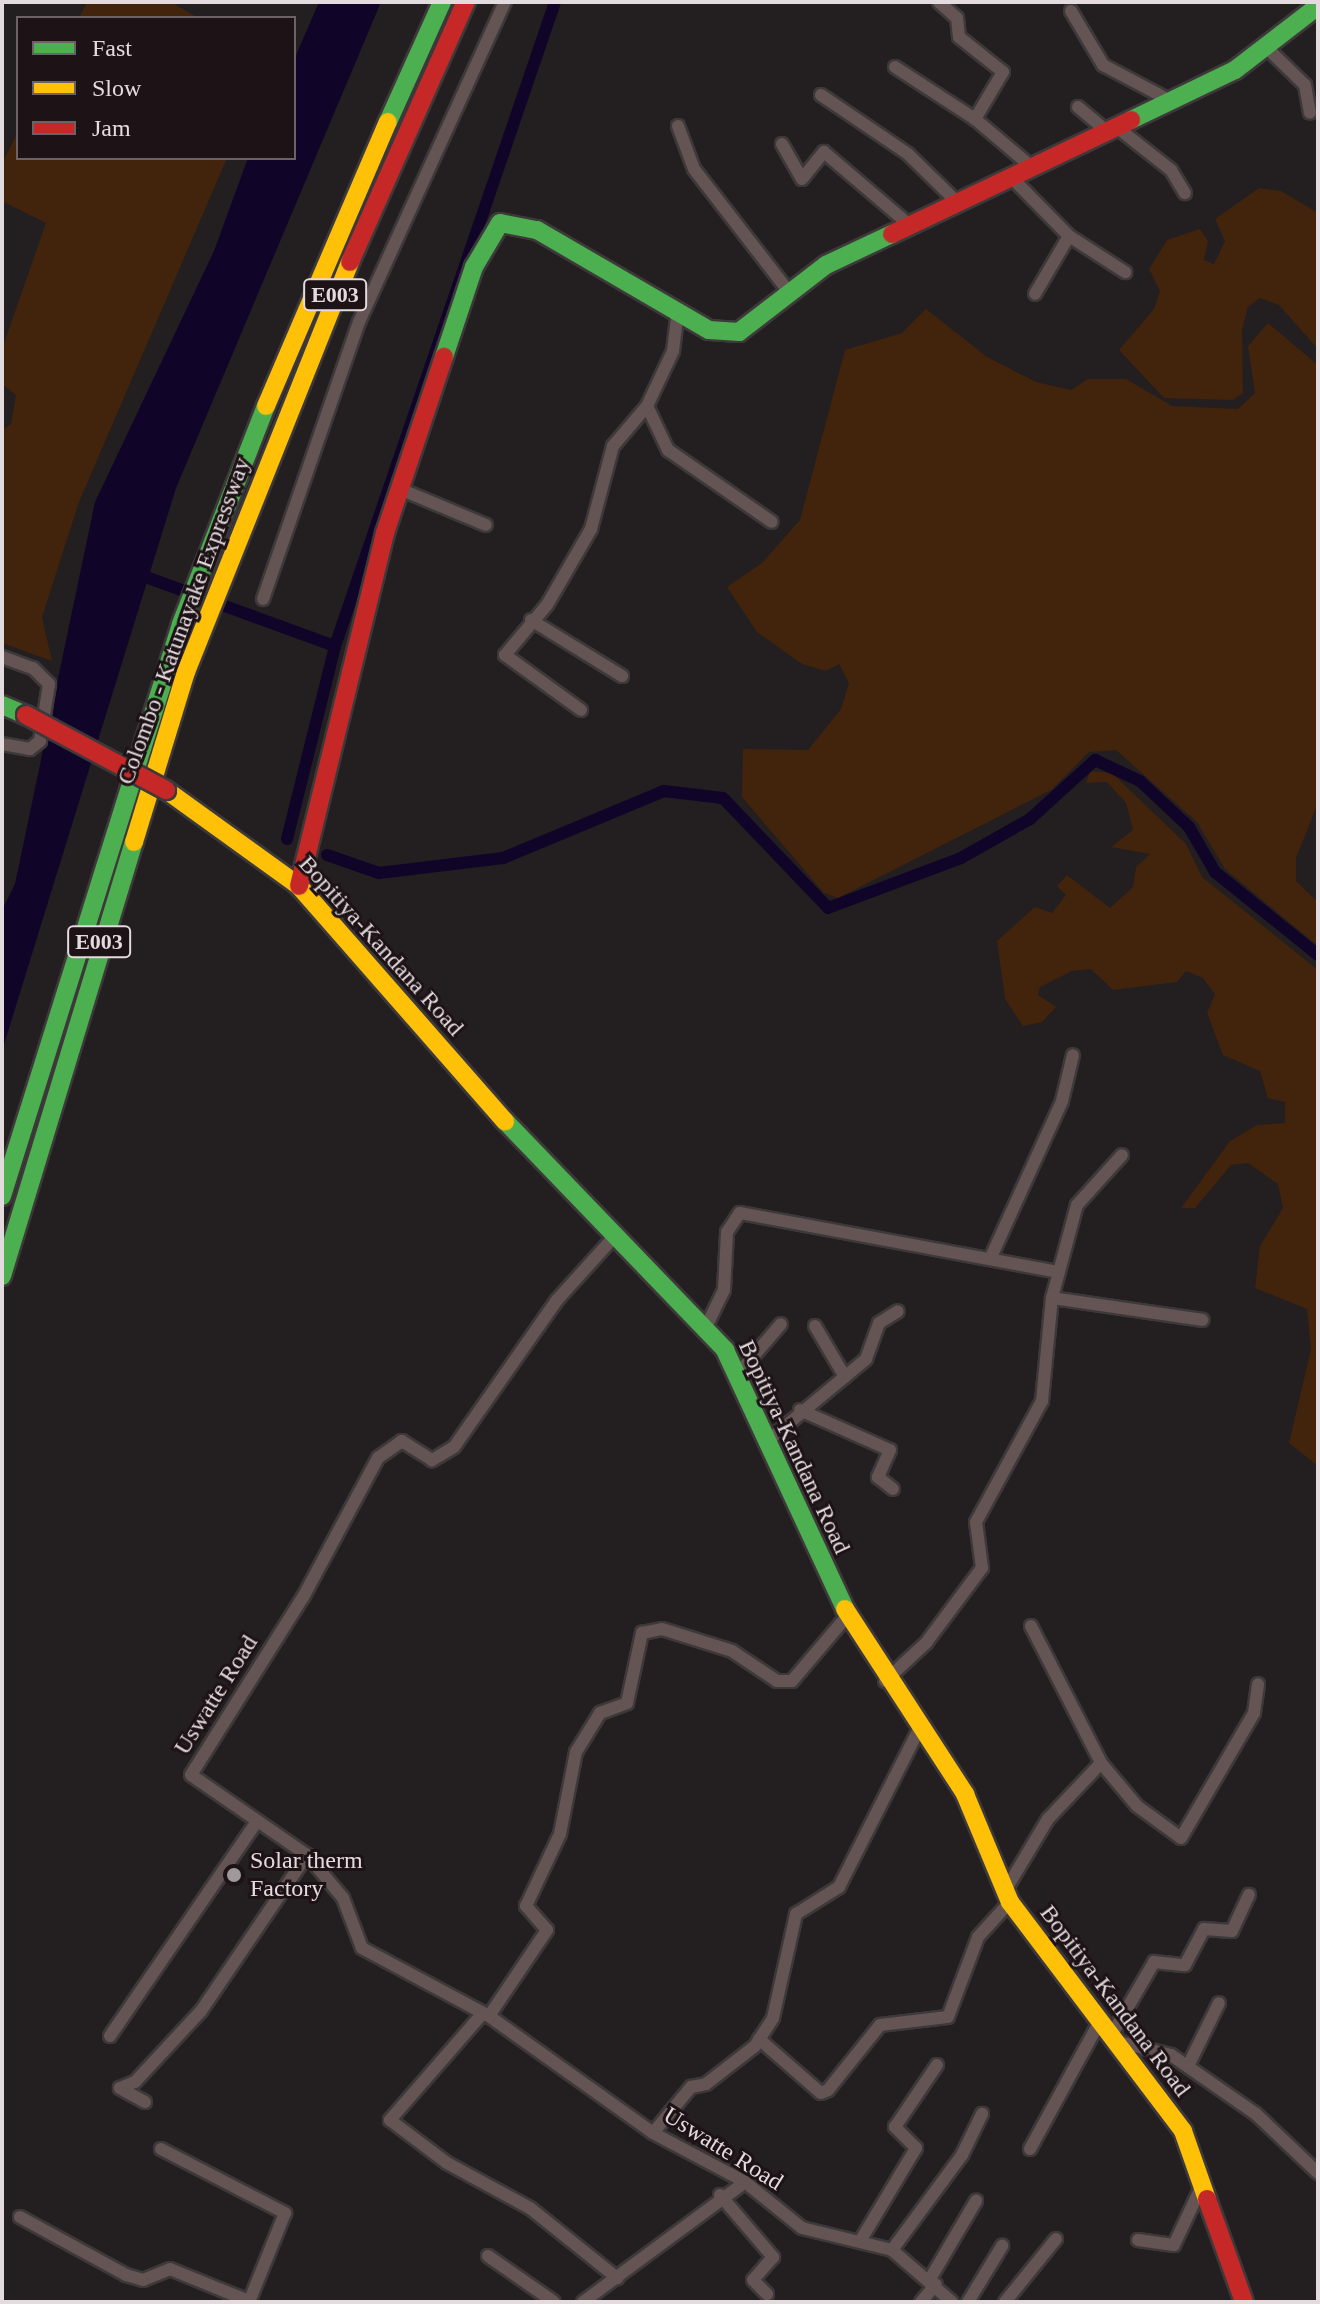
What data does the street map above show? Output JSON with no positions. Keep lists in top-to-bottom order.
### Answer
{
  "streets": {
    "main road": ["E003", "Colombo - Katunayake Expressway", "Bopitiya-Kandana Road"],
    "street": ["Uswatte Road"]
  },
  "crossings": [
    ["Bopitiya-Kandana Road", "Uswatte Road"]
  ],
  "places": ["Solar therm Factory"],
  "legend": ["Fast", "Slow", "Jam"]
}
